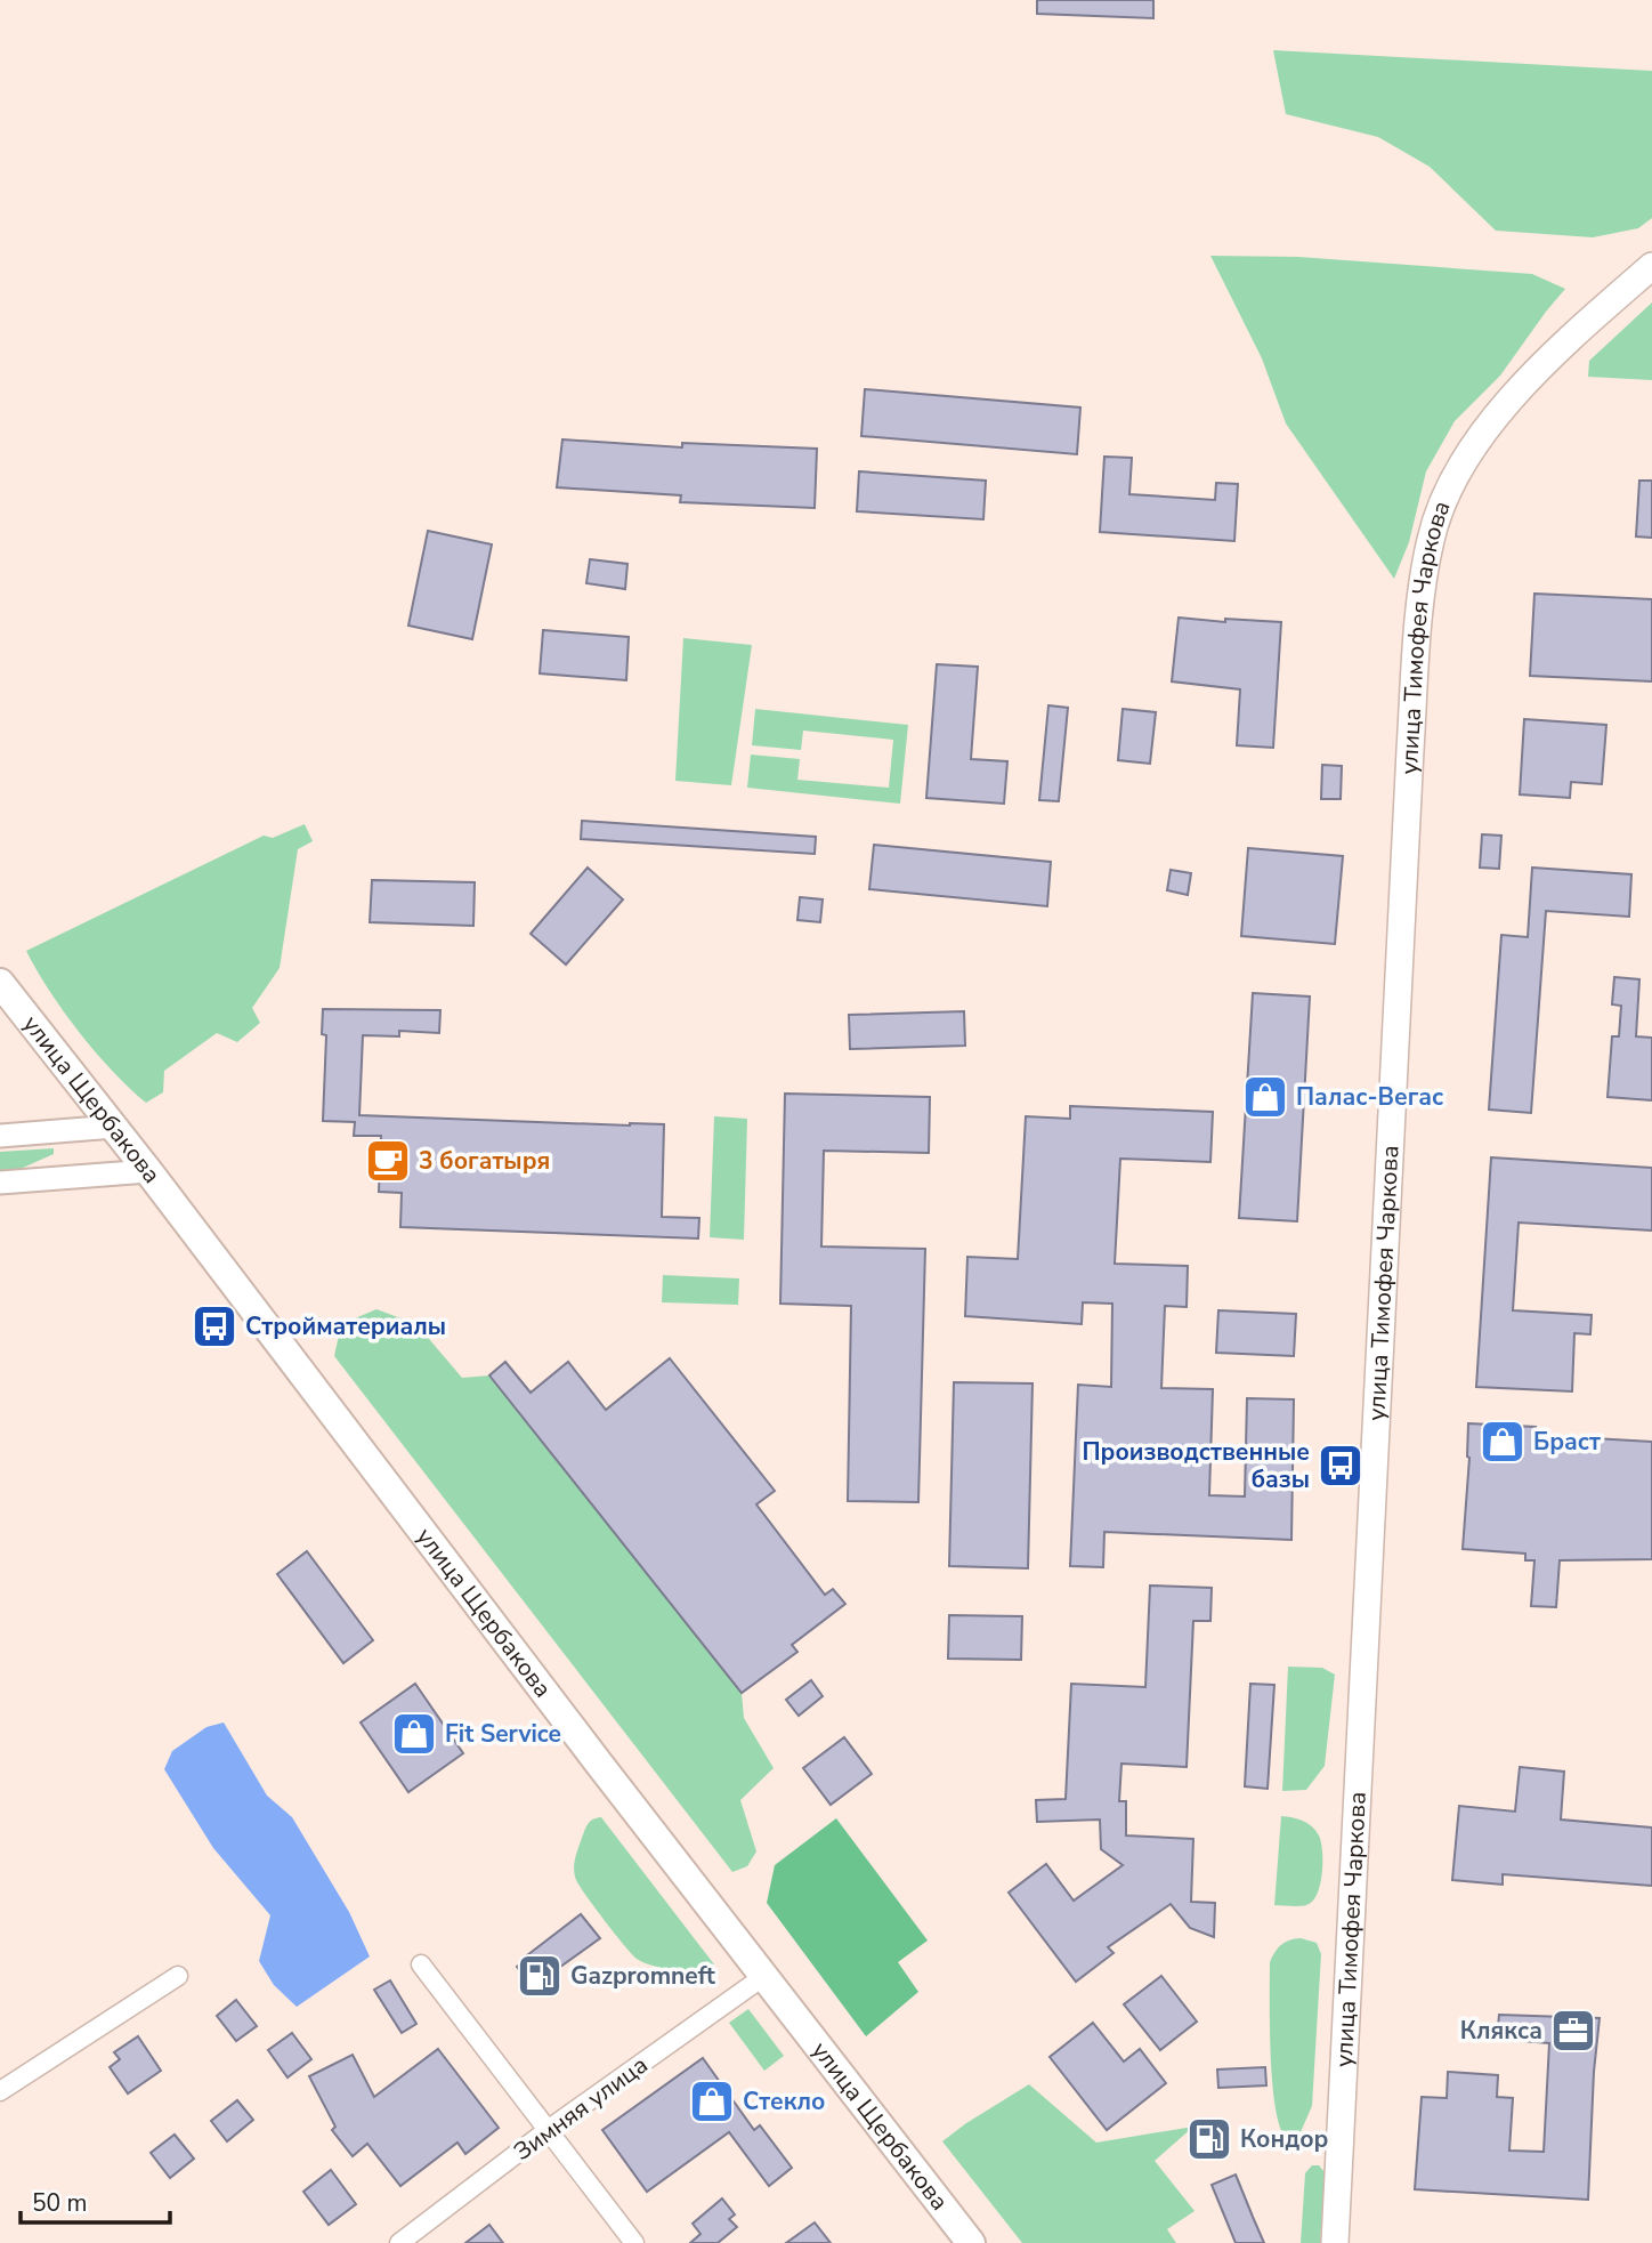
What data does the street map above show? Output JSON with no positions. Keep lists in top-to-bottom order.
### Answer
{
  "streets": {
    "main road": ["улица Тимофея Чаркова", "улица Щербакова"],
    "street": ["Зимняя улица"]
  },
  "crossings": [
    ["улица Щербакова", "Зимняя улица"]
  ],
  "places": {
    "shop": [
      "Палас-Вегас",
      "Браст",
      "Fit Service",
      "Стекло"
    ],
    "cafe": ["3 богатыря"],
    "bus stop": ["Стройматериалы", "Производственные базы"],
    "fuel station": ["Gazpromneft", "Кондор"],
    "office": ["Клякса"]
  },
  "scale_bar": "50 m"
}
